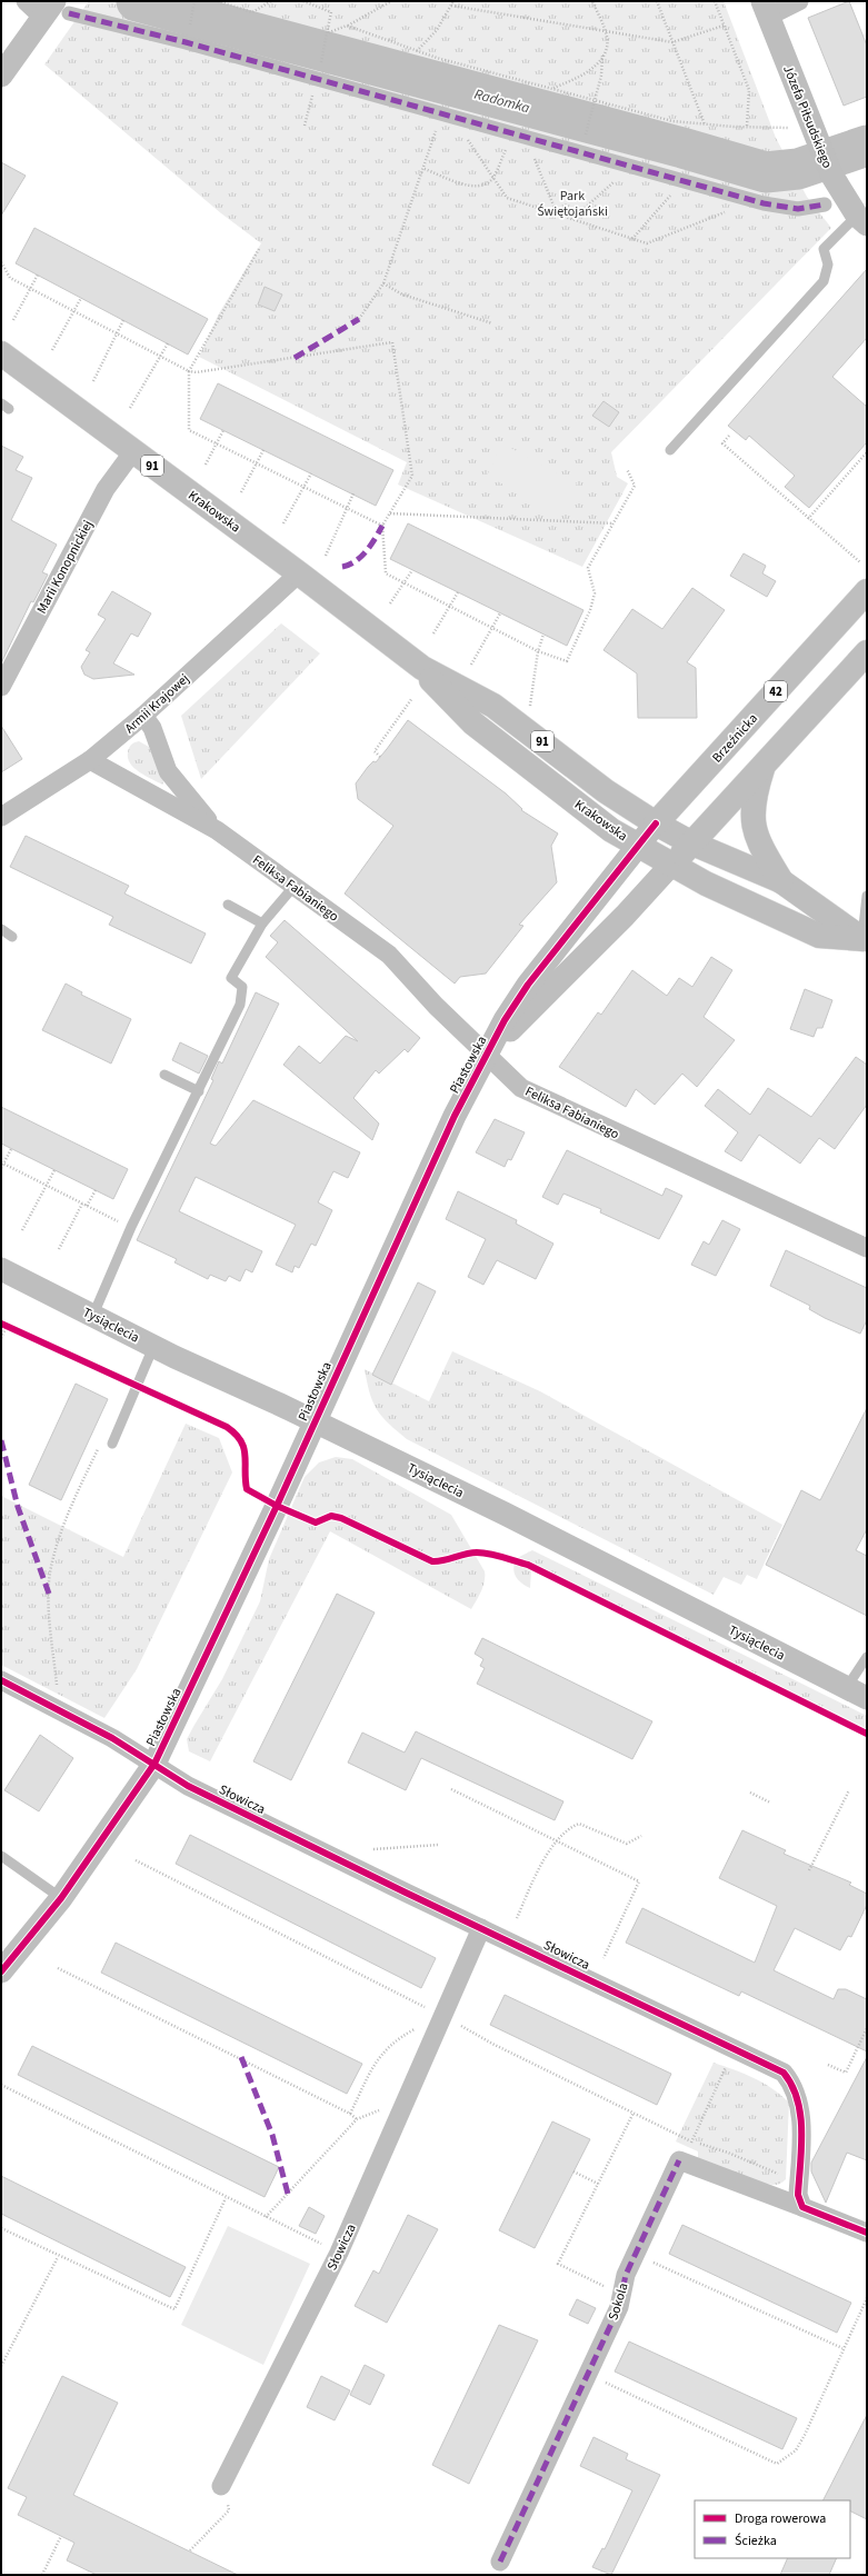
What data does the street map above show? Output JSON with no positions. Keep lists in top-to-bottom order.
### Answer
{
  "streets": {
    "main road": [
      "91",
      "Krakowska",
      "42",
      "Brzeźnicka"
    ],
    "street": [
      "Józefa Piłsudskiego",
      "Marii Konopnickiej",
      "Armii Krajowej",
      "Feliksa Fabianiego",
      "Piastowska",
      "Tysiąclecia",
      "Słowicza",
      "Sokola"
    ]
  },
  "crossings": [
    ["Krakowska", "Marii Konopnickiej"],
    ["Krakowska", "Armii Krajowej"],
    ["Krakowska", "Brzeźnicka"],
    ["Krakowska", "Piastowska"],
    ["Armii Krajowej", "Feliksa Fabianiego"],
    ["Brzeźnicka", "Piastowska"],
    ["Feliksa Fabianiego", "Piastowska"],
    ["Piastowska", "Tysiąclecia"],
    ["Piastowska", "Słowicza"]
  ],
  "water": ["Radomka"],
  "parks": ["Park Świętojański"],
  "legend": ["Droga rowerowa", "Ścieżka"]
}
